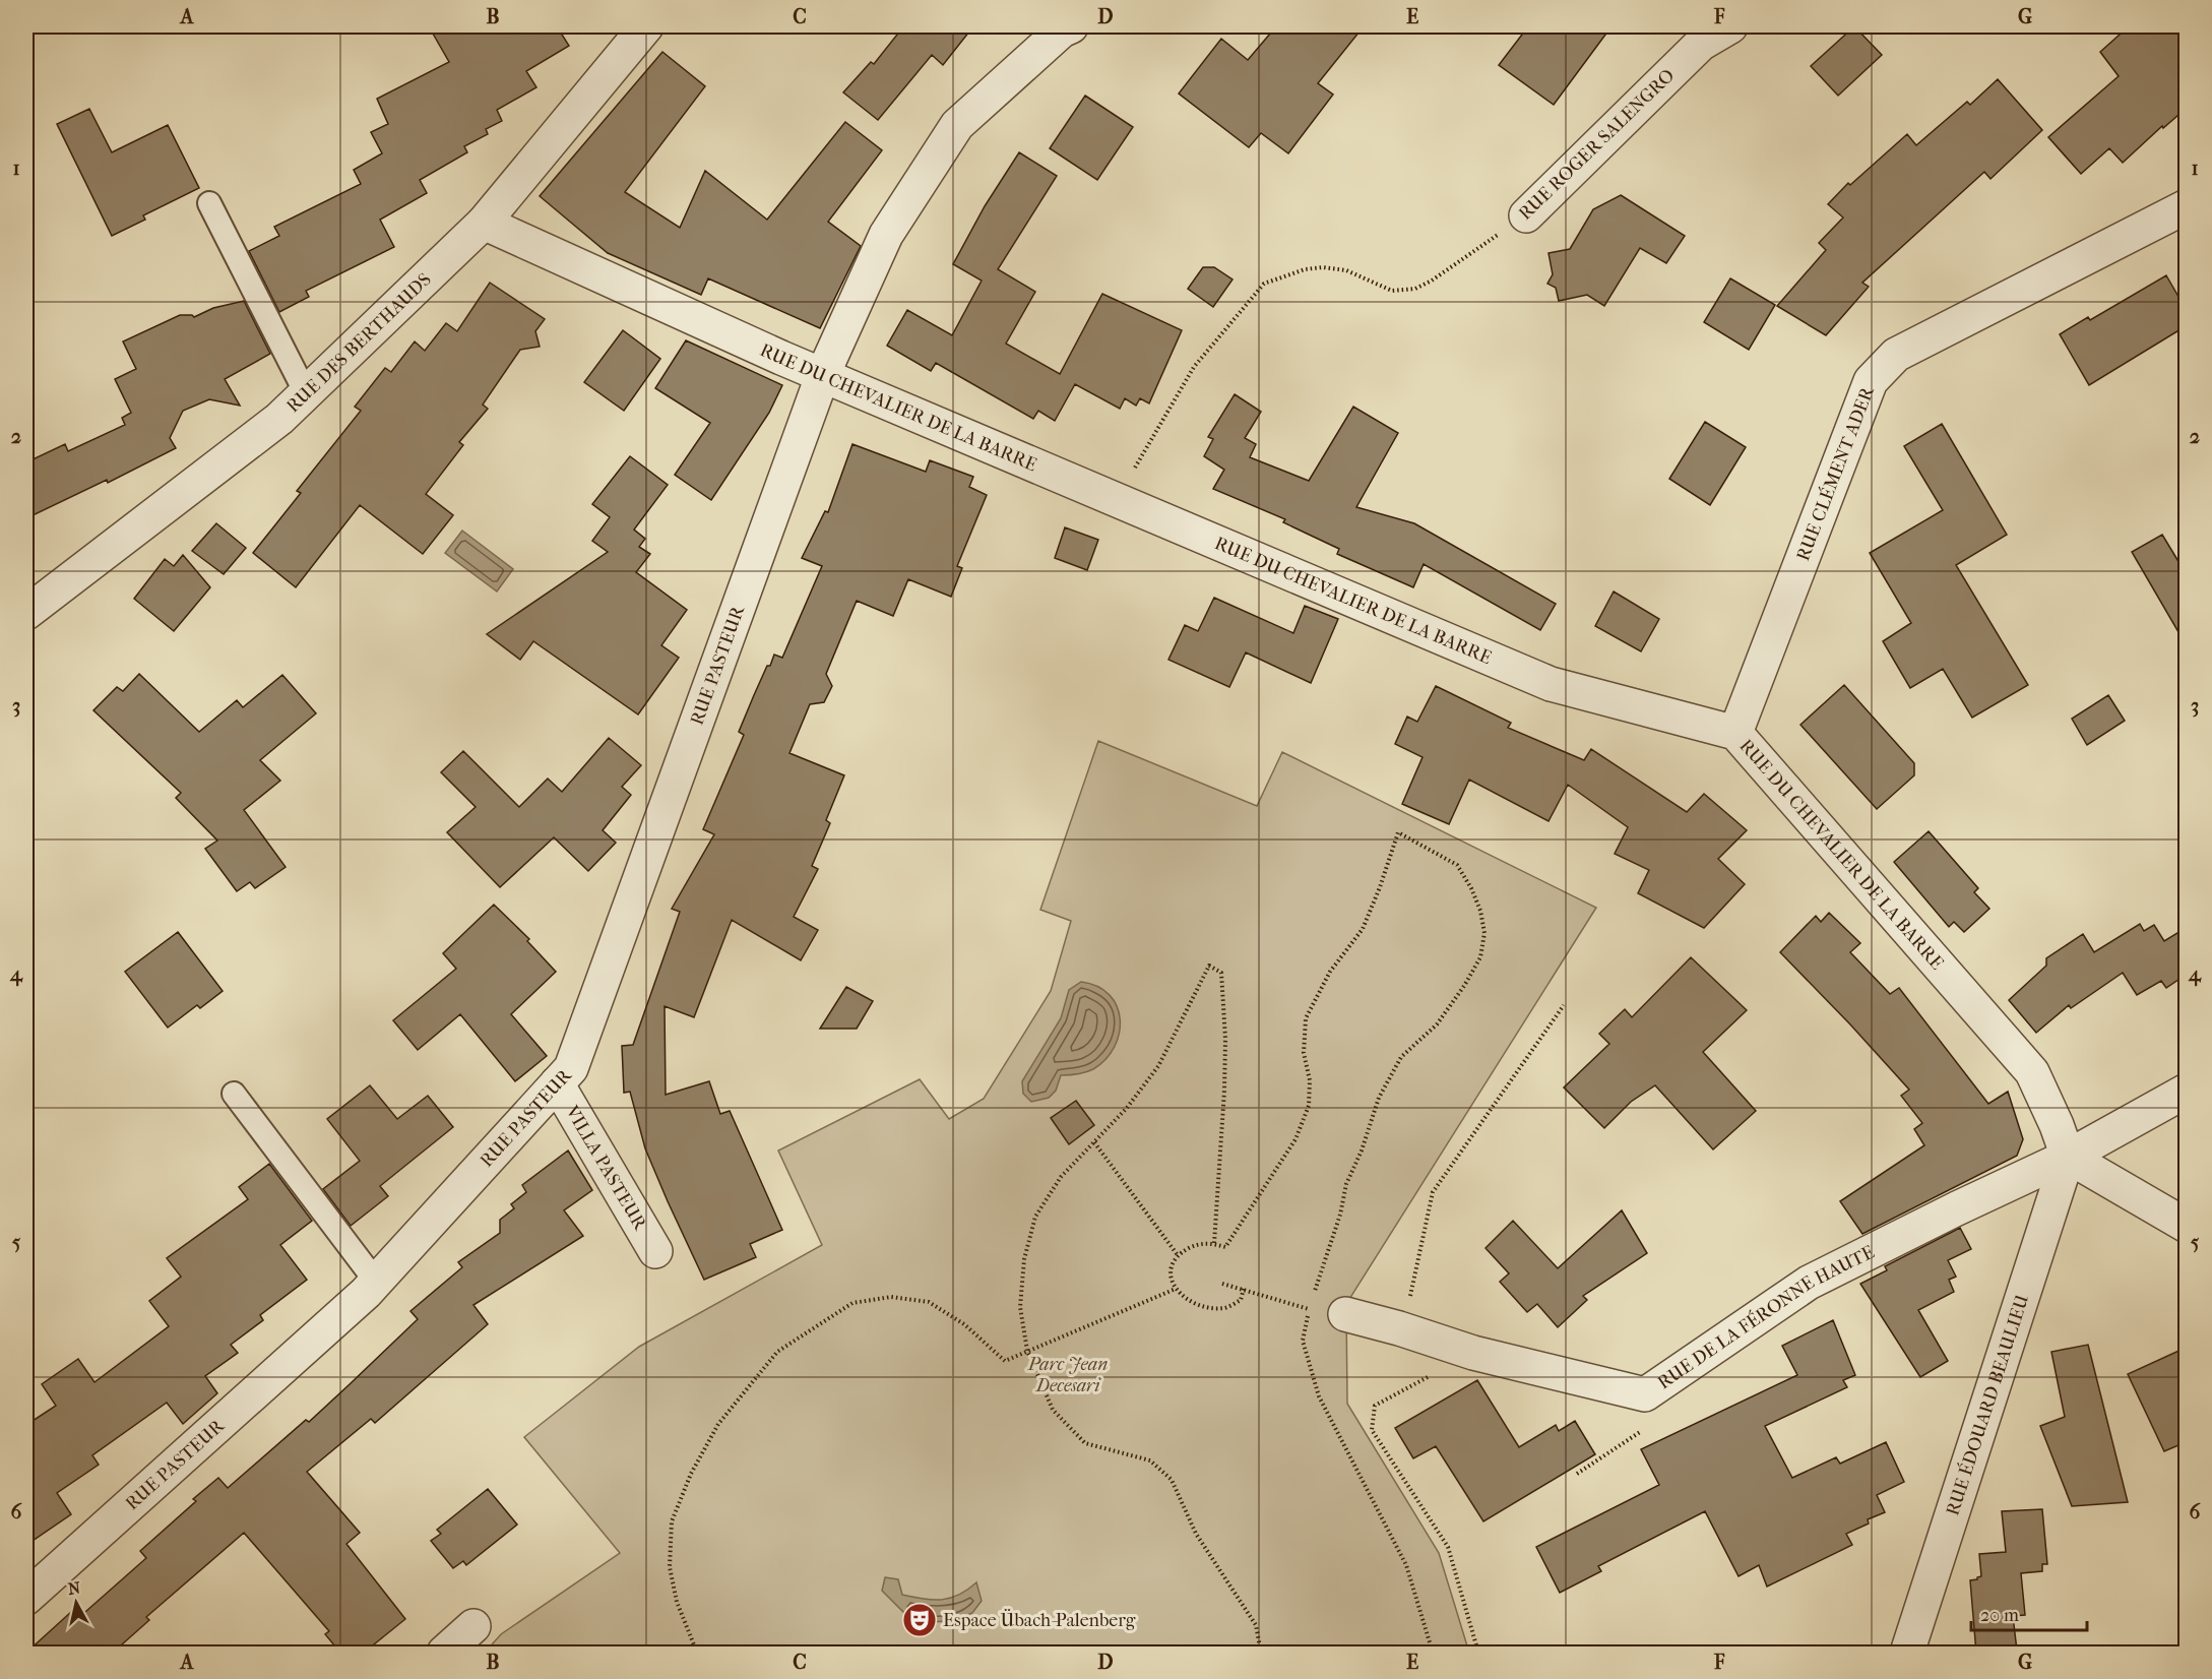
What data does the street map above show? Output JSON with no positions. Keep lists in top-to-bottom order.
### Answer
{
  "streets": {
    "street": [
      "RUE ROGER SALENGRO",
      "RUE DES BERTHAUDS",
      "RUE DU CHEVALIER DE LA BARRE",
      "RUE CLÉMENT ADER",
      "RUE PASTEUR",
      "VILLA PASTEUR",
      "RUE DE LA FÉRONNE HAUTE",
      "RUE ÉDOUARD BEAULIEU"
    ]
  },
  "crossings": [
    ["RUE ROGER SALENGRO", "RUE DU CHEVALIER DE LA BARRE"],
    ["RUE DES BERTHAUDS", "RUE DU CHEVALIER DE LA BARRE"],
    ["RUE DU CHEVALIER DE LA BARRE", "RUE CLÉMENT ADER"],
    ["RUE DU CHEVALIER DE LA BARRE", "RUE PASTEUR"],
    ["RUE DU CHEVALIER DE LA BARRE", "RUE DE LA FÉRONNE HAUTE"],
    ["RUE DU CHEVALIER DE LA BARRE", "RUE ÉDOUARD BEAULIEU"],
    ["RUE PASTEUR", "VILLA PASTEUR"],
    ["RUE DE LA FÉRONNE HAUTE", "RUE ÉDOUARD BEAULIEU"]
  ],
  "parks": ["Parc Jean Decesari"],
  "places": {
    "theatre": ["Espace Übach-Palenberg"]
  },
  "scale_bar": "20 m",
  "north": "top",
  "grid": {
    "columns": [
      "A",
      "B",
      "C",
      "D",
      "E",
      "F",
      "G"
    ],
    "rows": [
      "1",
      "2",
      "3",
      "4",
      "5",
      "6"
    ]
  }
}
